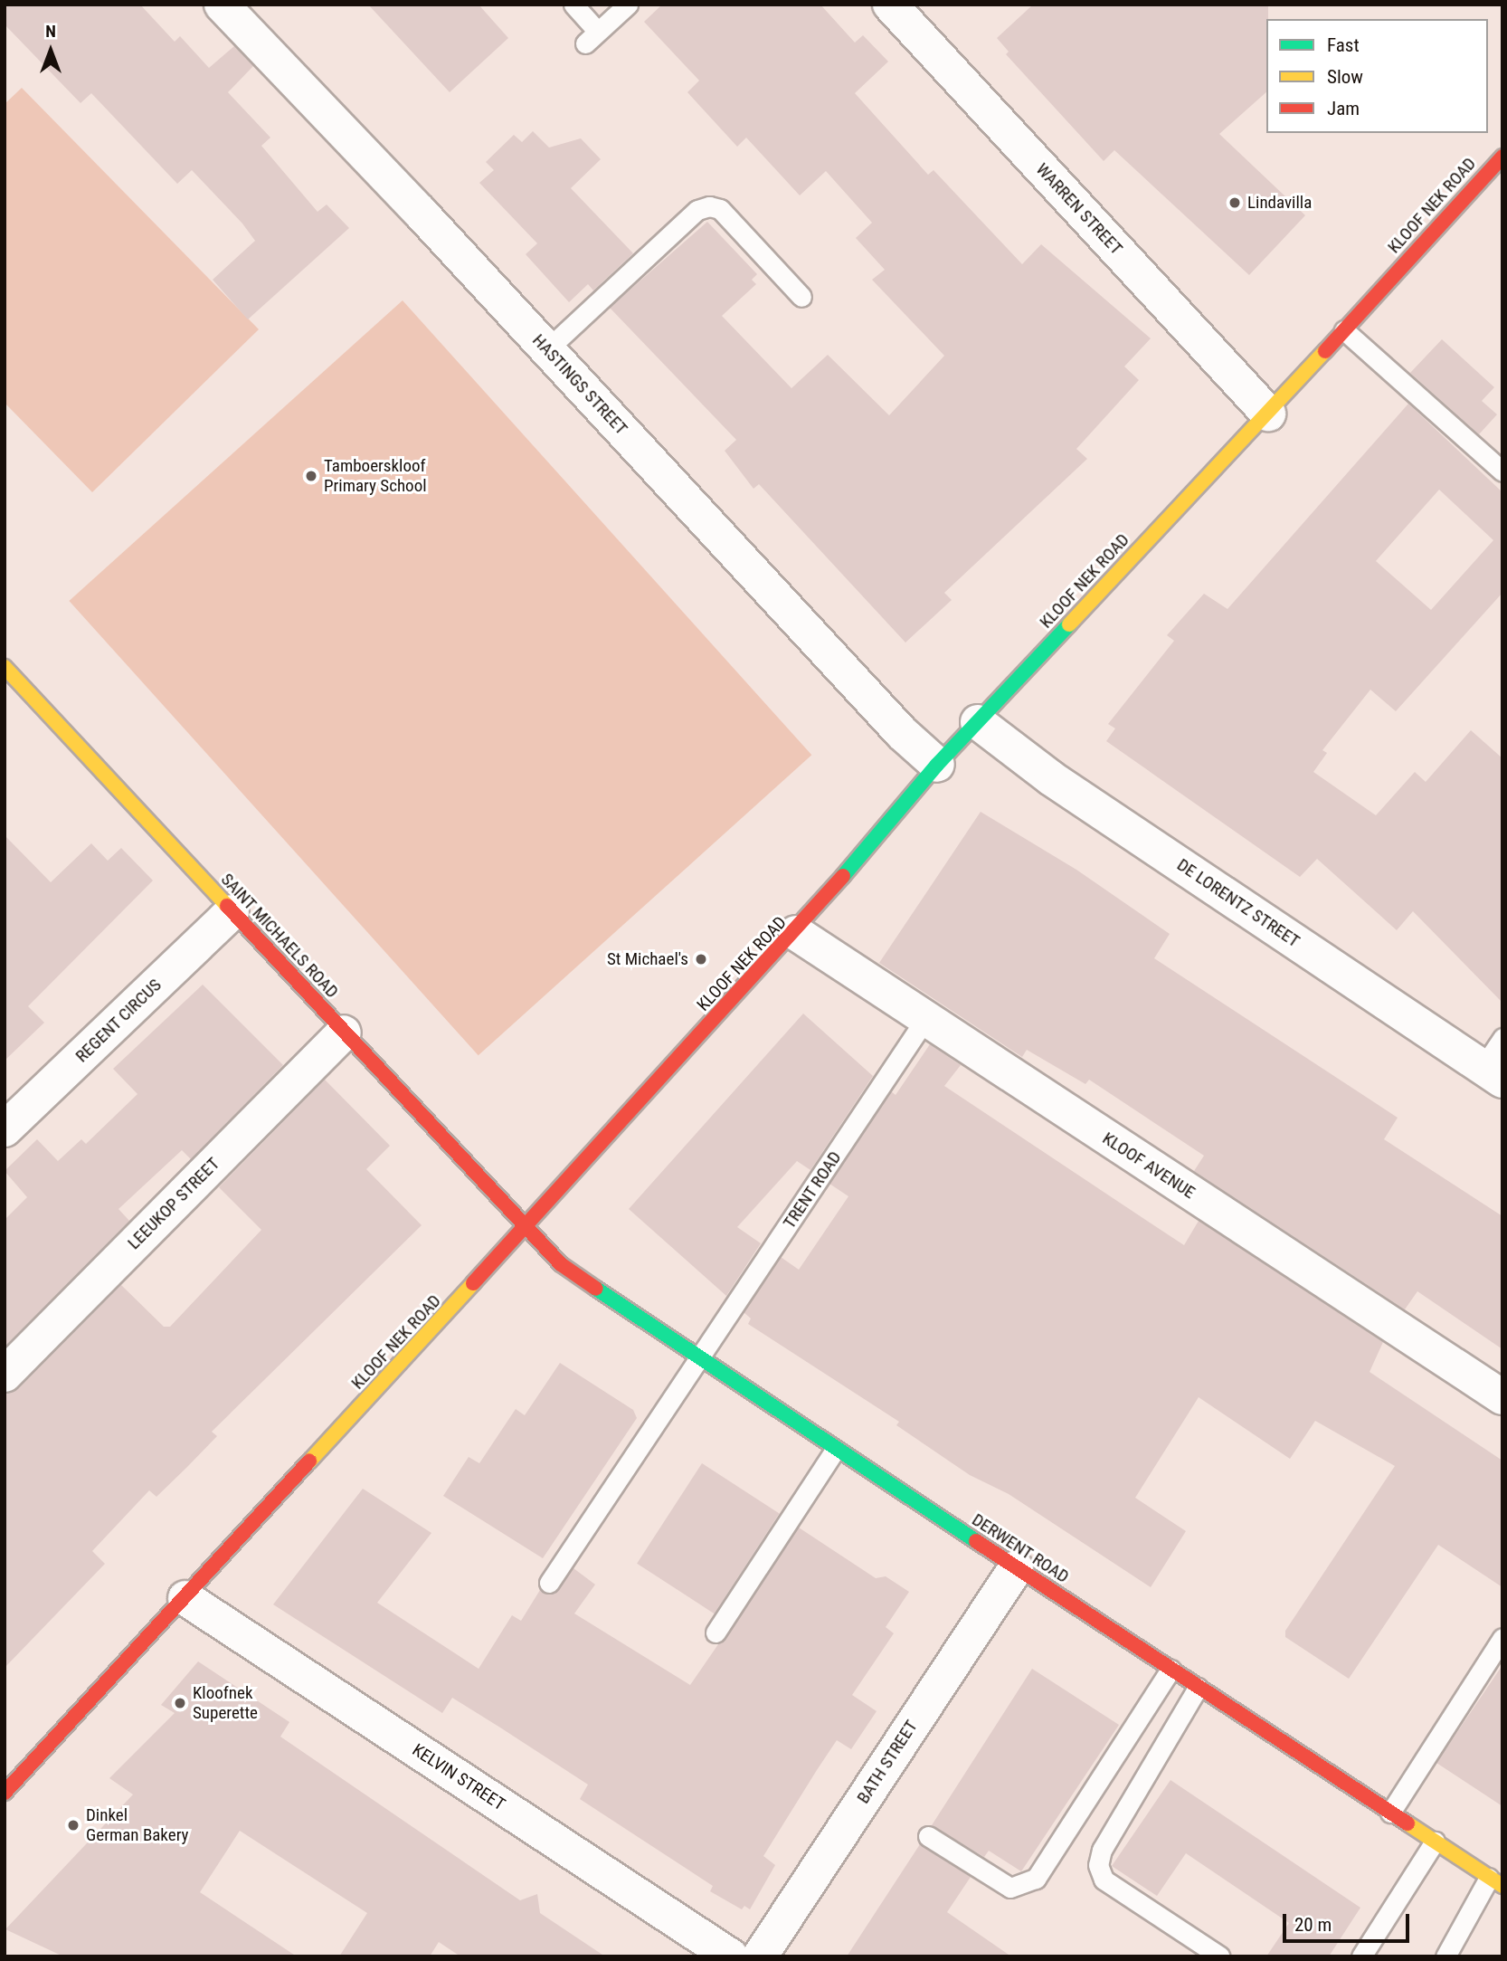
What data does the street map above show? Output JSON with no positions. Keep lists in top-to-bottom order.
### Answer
{
  "streets": {
    "main road": ["KLOOF NEK ROAD", "SAINT MICHAELS ROAD", "DERWENT ROAD"],
    "street": [
      "WARREN STREET",
      "HASTINGS STREET",
      "DE LORENTZ STREET",
      "REGENT CIRCUS",
      "KLOOF AVENUE",
      "LEEUKOP STREET",
      "BATH STREET",
      "KELVIN STREET"
    ],
    "lane": ["TRENT ROAD"]
  },
  "crossings": [
    ["KLOOF NEK ROAD", "WARREN STREET"],
    ["KLOOF NEK ROAD", "HASTINGS STREET"],
    ["KLOOF NEK ROAD", "DE LORENTZ STREET"],
    ["KLOOF NEK ROAD", "SAINT MICHAELS ROAD"],
    ["KLOOF NEK ROAD", "KLOOF AVENUE"],
    ["KLOOF NEK ROAD", "DERWENT ROAD"],
    ["KLOOF NEK ROAD", "KELVIN STREET"],
    ["SAINT MICHAELS ROAD", "REGENT CIRCUS"],
    ["SAINT MICHAELS ROAD", "LEEUKOP STREET"],
    ["SAINT MICHAELS ROAD", "DERWENT ROAD"],
    ["KLOOF AVENUE", "TRENT ROAD"],
    ["TRENT ROAD", "DERWENT ROAD"],
    ["DERWENT ROAD", "BATH STREET"]
  ],
  "places": [
    "Lindavilla",
    "Tamboerskloof Primary School",
    "St Michael's",
    "Kloofnek Superette",
    "Dinkel German Bakery"
  ],
  "legend": ["Fast", "Slow", "Jam"],
  "scale_bar": "20 m",
  "north": "top"
}
